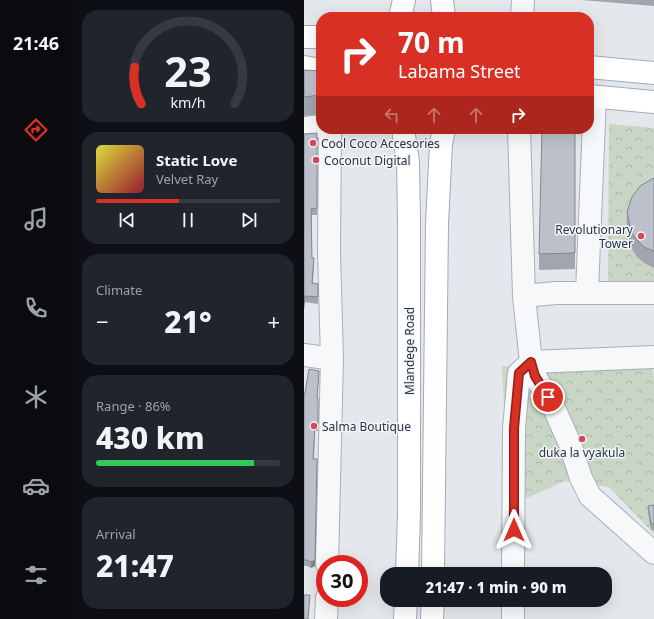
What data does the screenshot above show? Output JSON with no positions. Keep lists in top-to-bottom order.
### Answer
{
  "streets": {
    "main road": ["Mlandege Road"]
  },
  "places": [
    "Cool Coco Accesories",
    "Coconut Digital",
    "Revolutionary Tower",
    "Salma Boutique",
    "duka la vyakula"
  ],
  "page": {
    "tabs": "21:46",
    "turn": ["70 m", "Labama Street"],
    "song": ["Static Love", "Velvet Ray"],
    "tile": [
      "Climate",
      ["Range · 86%", "430 km"],
      ["Arrival", "21:47"]
    ],
    "heat": ["−", "21°", "+"],
    "limit": "30",
    "trip": "21:47 · 1 min · 90 m",
    "gauge": ["23", "km/h"]
  }
}
